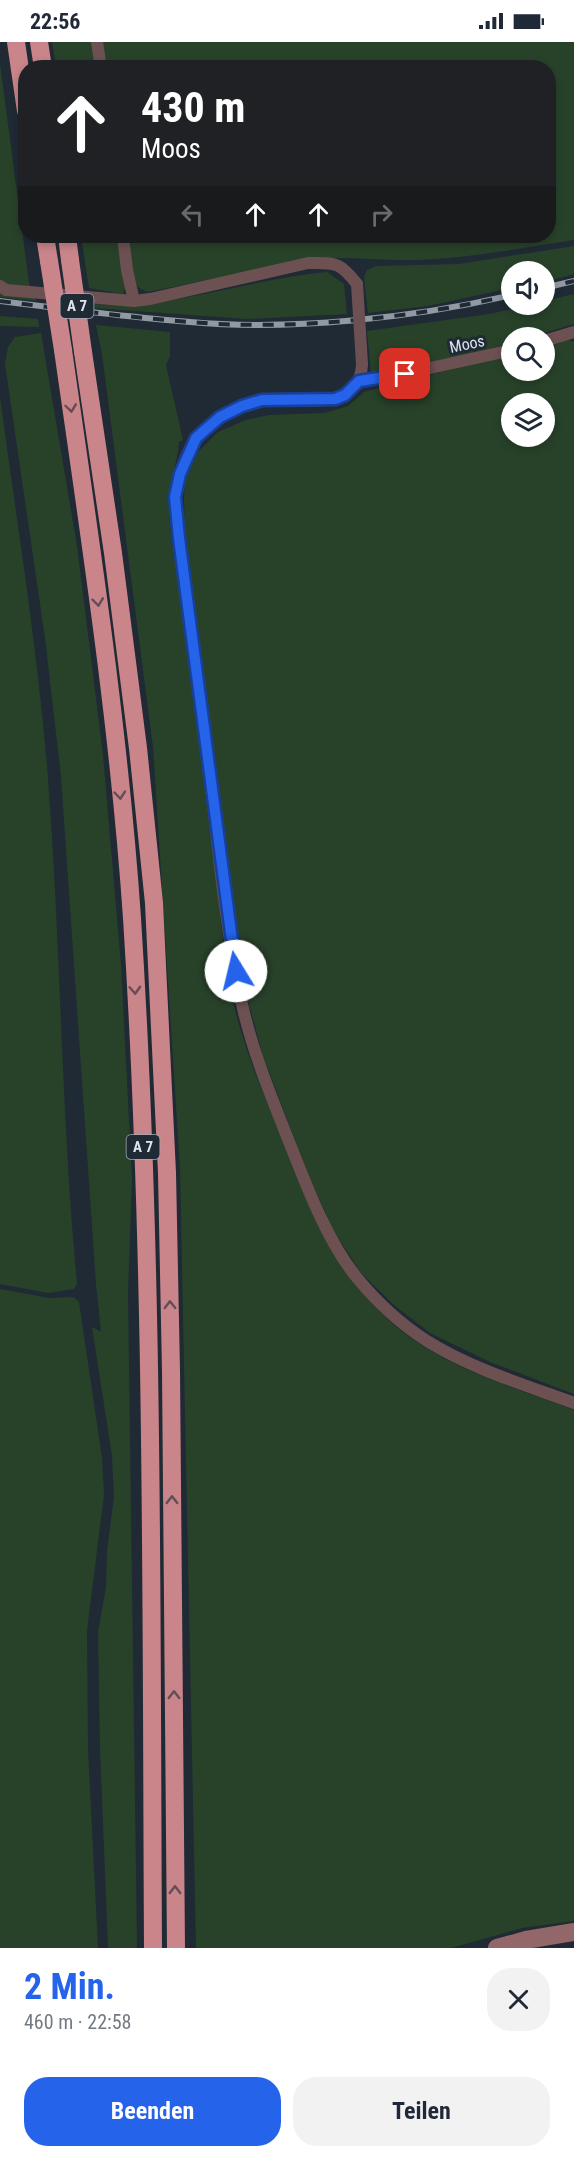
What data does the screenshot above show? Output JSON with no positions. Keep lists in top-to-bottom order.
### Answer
{
  "streets": {
    "highway": ["A 7"],
    "street": ["Moos"]
  },
  "page": {
    "status": "22:56",
    "turn": ["430 m", "Moos"],
    "heading": ["2 Min.", "460 m · 22:58"],
    "buttons": ["Beenden", "Teilen"]
  }
}
